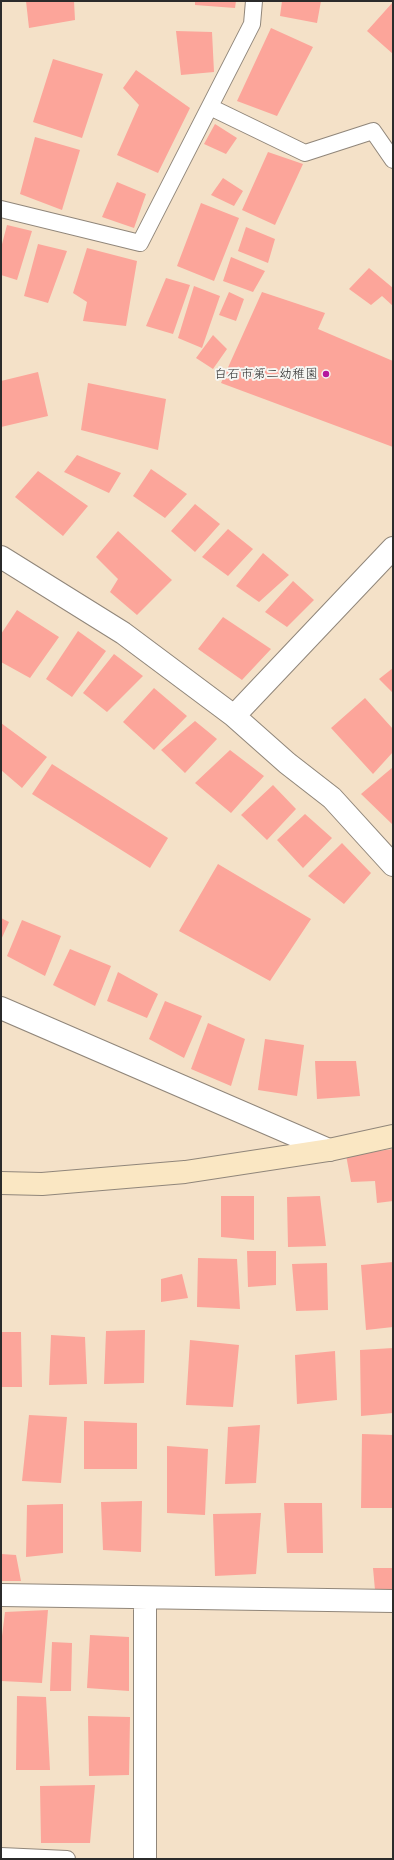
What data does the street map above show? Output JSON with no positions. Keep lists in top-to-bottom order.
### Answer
{
  "places": ["白石市第二幼稚園"]
}
